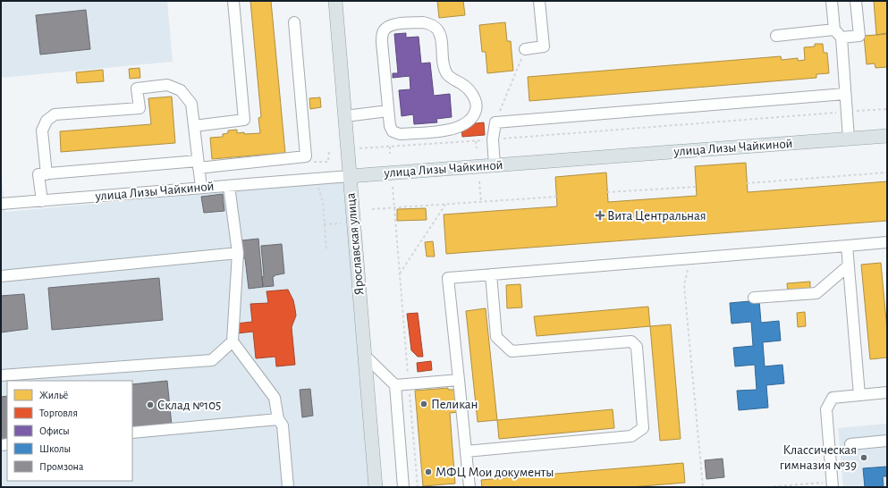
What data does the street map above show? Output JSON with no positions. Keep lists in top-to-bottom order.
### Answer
{
  "streets": {
    "main road": ["улица Лизы Чайкиной", "Ярославская улица"]
  },
  "crossings": [
    ["улица Лизы Чайкиной", "Ярославская улица"]
  ],
  "places": {
    "health": ["Вита Центральная"],
    "other": [
      "Пеликан",
      "Склад №105",
      "Классическая гимназия №39",
      "МФЦ Мои документы"
    ]
  },
  "legend": [
    "Жильё",
    "Торговля",
    "Офисы",
    "Школы",
    "Промзона"
  ]
}
